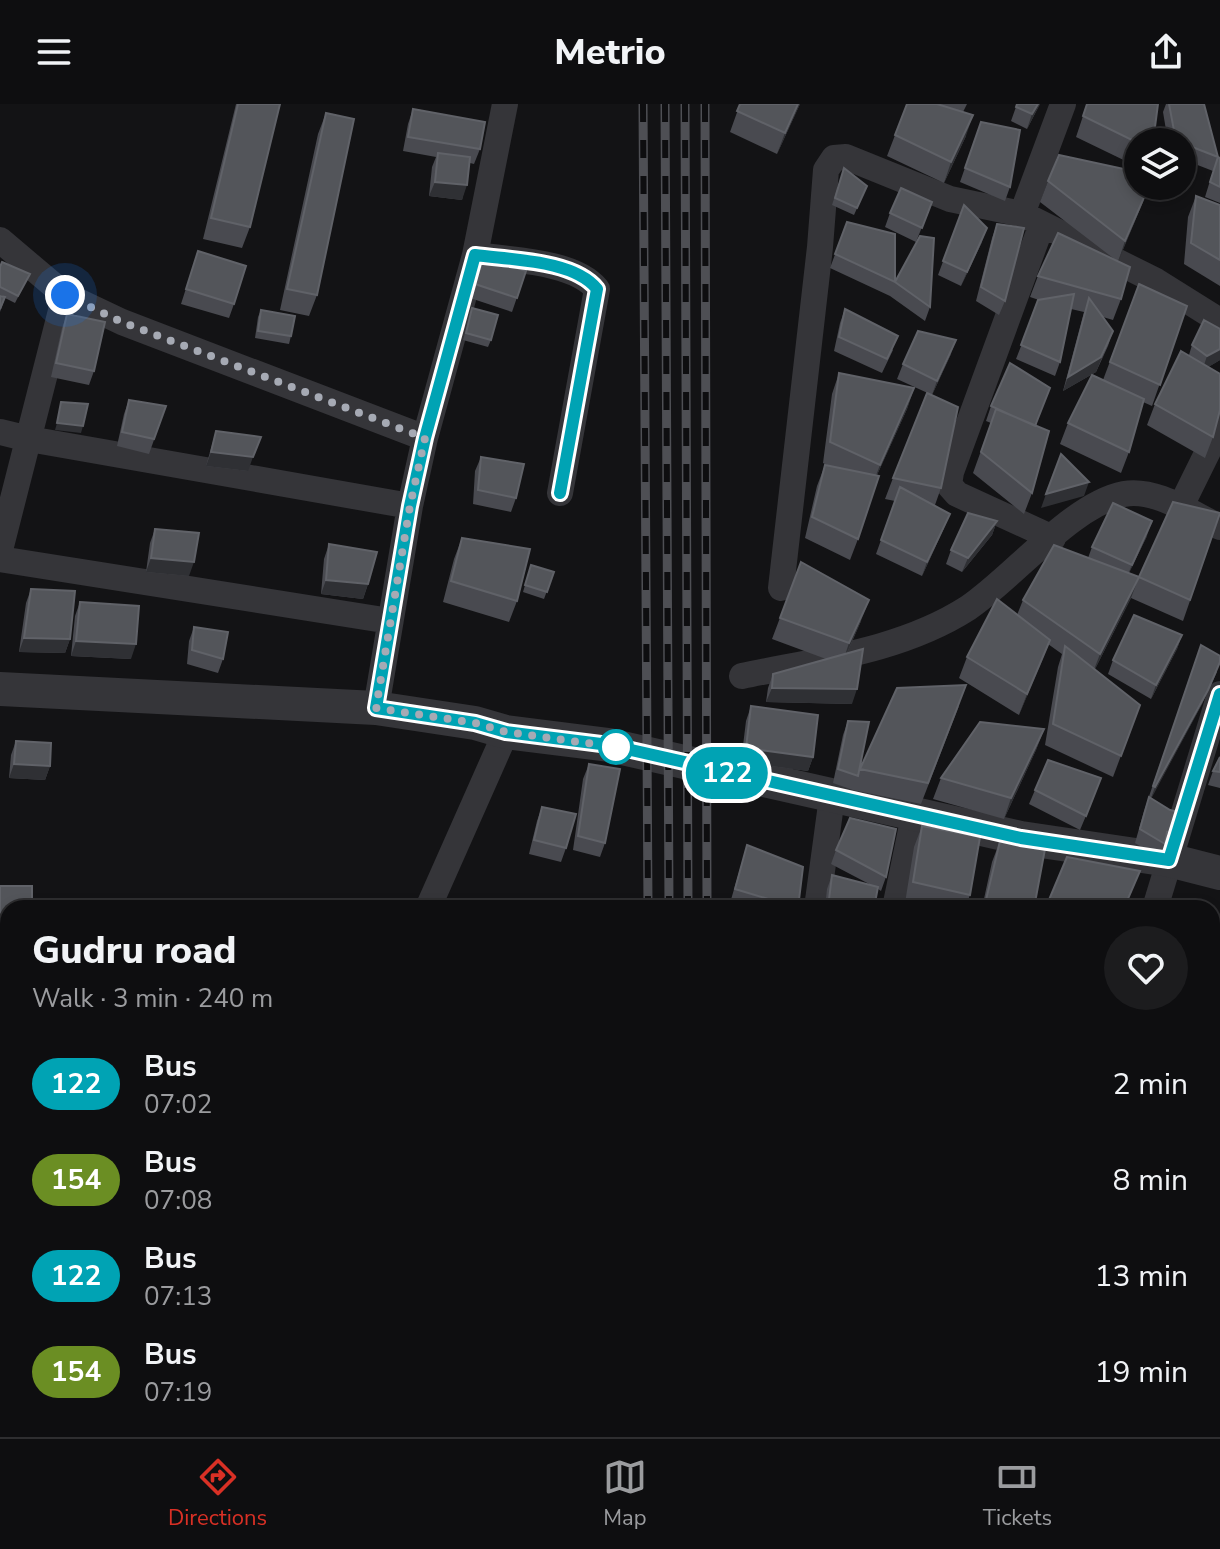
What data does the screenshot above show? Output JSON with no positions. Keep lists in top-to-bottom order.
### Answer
{
  "lines": ["bus line 122"],
  "page": {
    "header": "Metrio",
    "on_map": "122",
    "heading": ["Gudru road", "Walk · 3 min · 240 m"],
    "list": [
      {
        "mark": "122",
        "name": "Bus",
        "note": "07:02",
        "value": "2 min"
      },
      {
        "mark": "154",
        "name": "Bus",
        "note": "07:08",
        "value": "8 min"
      },
      {
        "mark": "122",
        "name": "Bus",
        "note": "07:13",
        "value": "13 min"
      },
      {
        "mark": "154",
        "name": "Bus",
        "note": "07:19",
        "value": "19 min"
      }
    ],
    "tabs": ["Directions", "Map", "Tickets"]
  }
}
